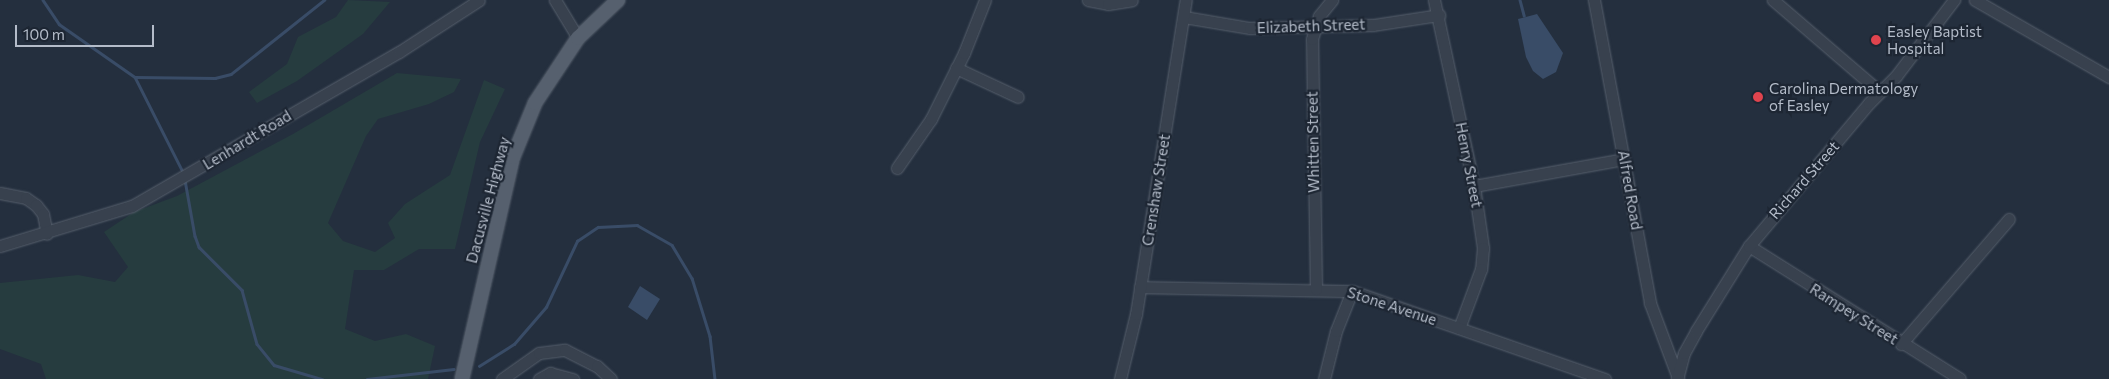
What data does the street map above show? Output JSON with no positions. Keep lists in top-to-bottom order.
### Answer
{
  "streets": {
    "main road": ["Dacusville Highway"],
    "street": [
      "Elizabeth Street",
      "Lenhardt Road",
      "Whitten Street",
      "Henry Street",
      "Richard Street",
      "Crenshaw Street",
      "Alfred Road",
      "Stone Avenue",
      "Rampey Street"
    ]
  },
  "crossings": [
    ["Elizabeth Street", "Whitten Street"],
    ["Elizabeth Street", "Henry Street"],
    ["Elizabeth Street", "Crenshaw Street"],
    ["Whitten Street", "Stone Avenue"],
    ["Henry Street", "Stone Avenue"],
    ["Richard Street", "Alfred Road"],
    ["Richard Street", "Rampey Street"],
    ["Crenshaw Street", "Stone Avenue"]
  ],
  "places": ["Easley Baptist Hospital", "Carolina Dermatology of Easley"],
  "scale_bar": "100 m"
}
